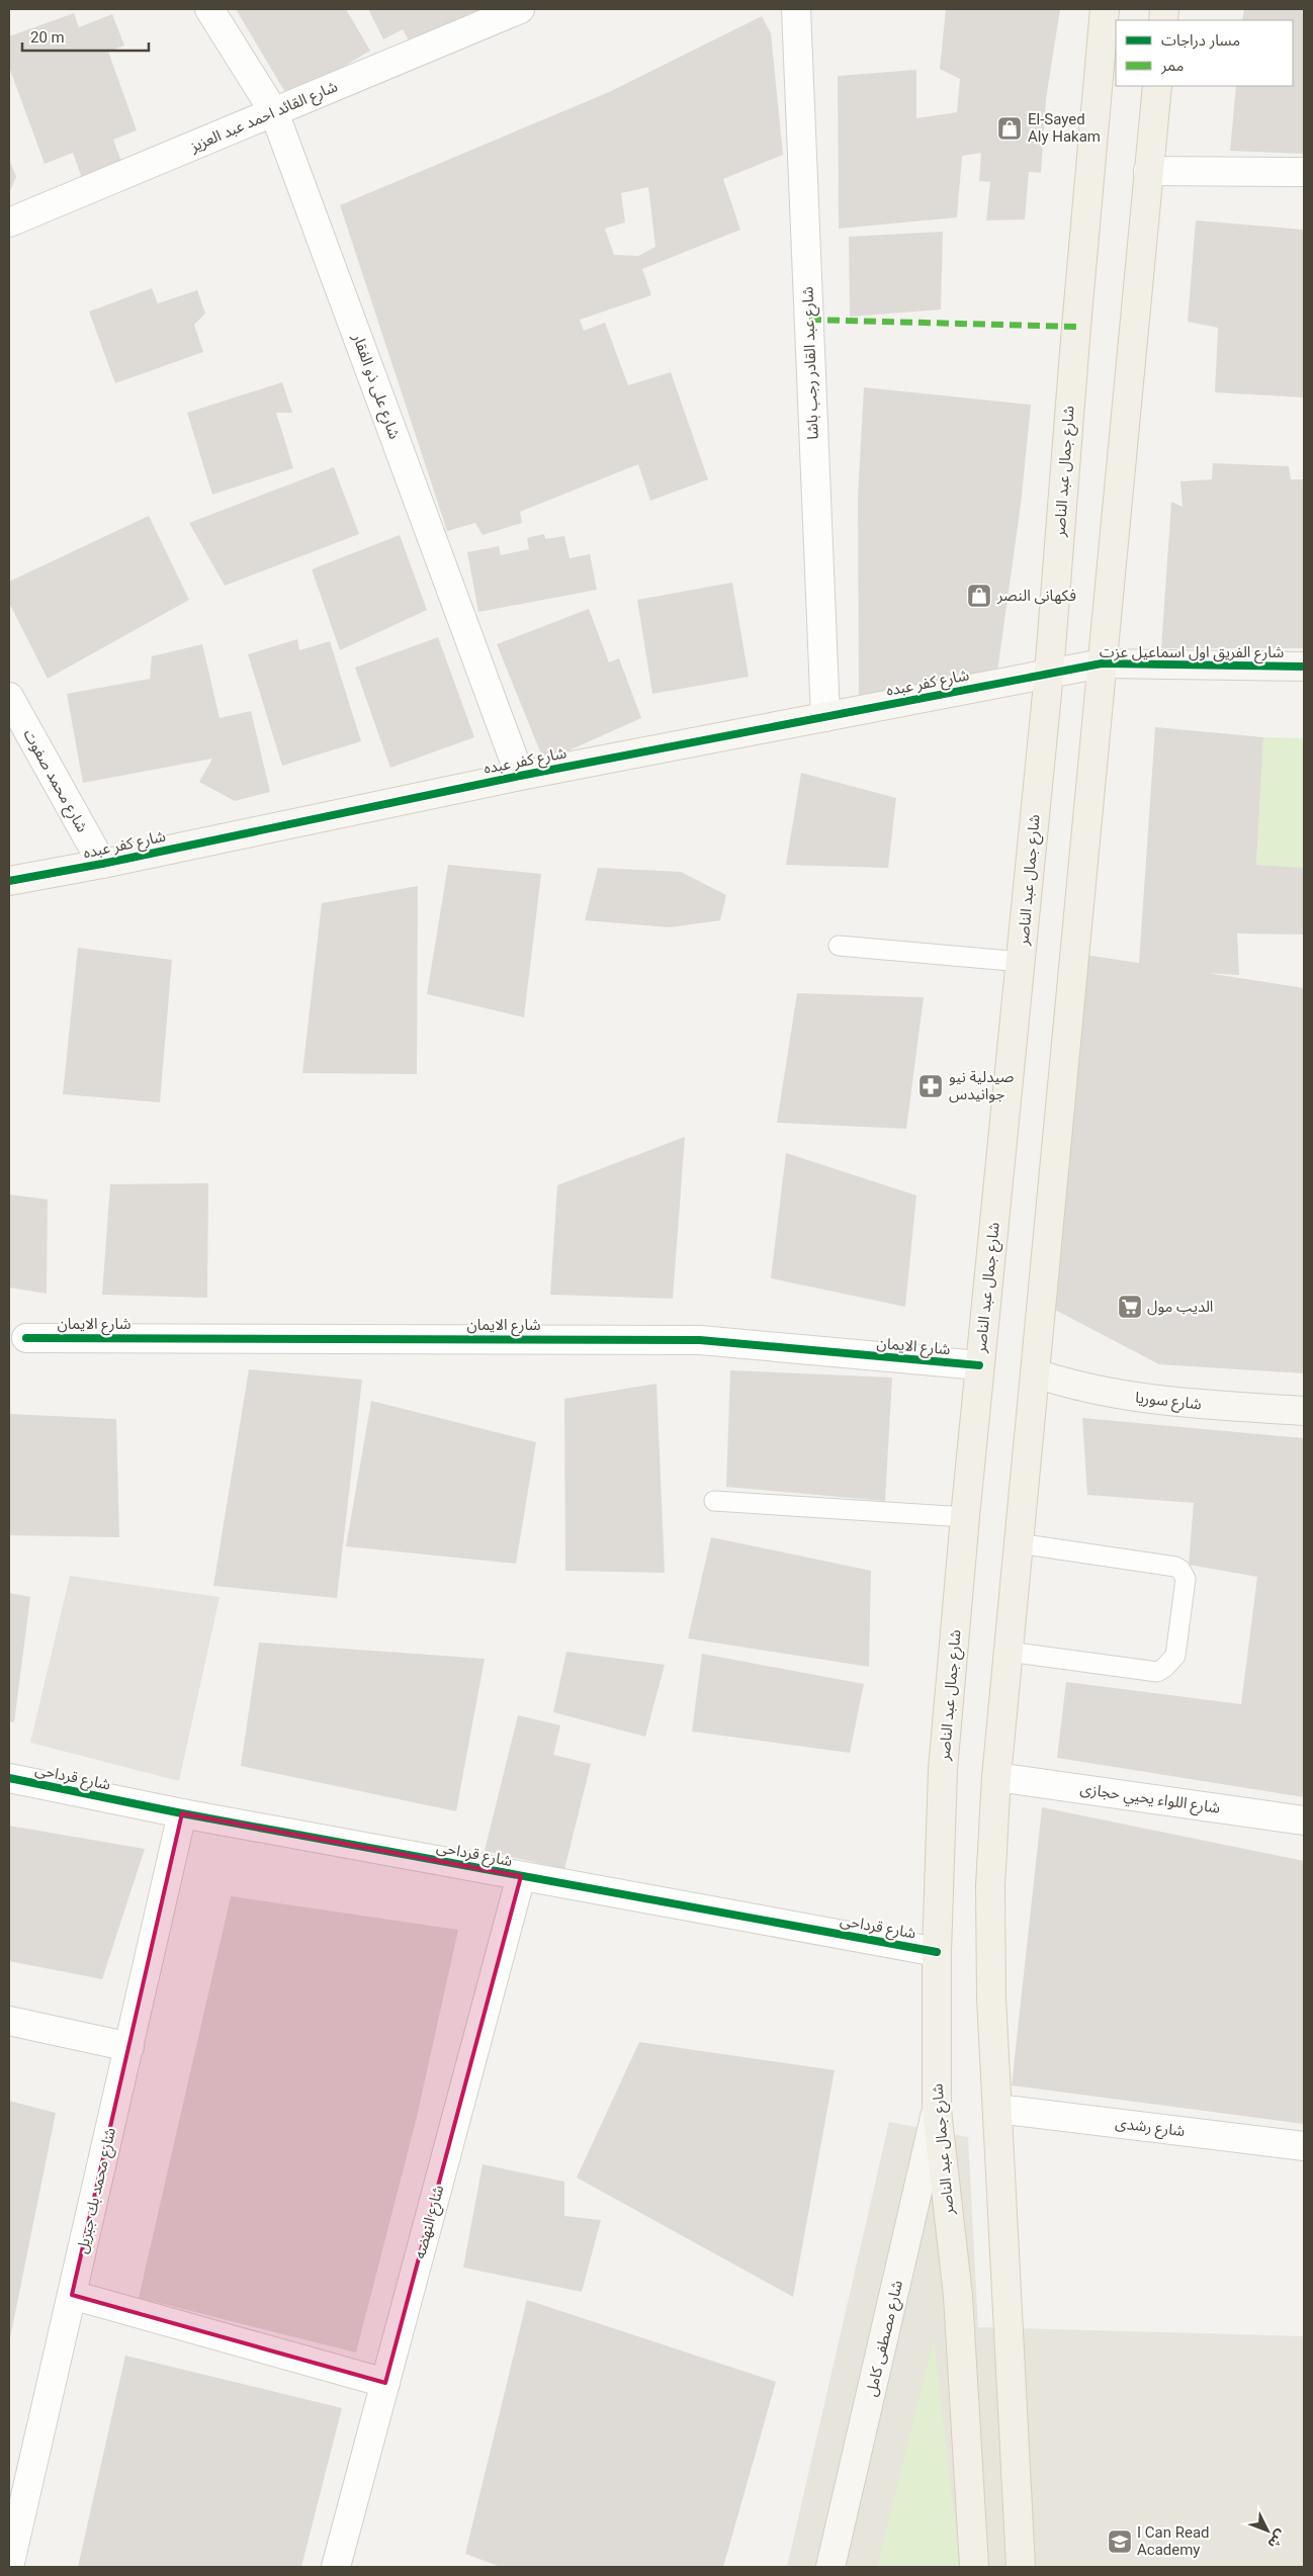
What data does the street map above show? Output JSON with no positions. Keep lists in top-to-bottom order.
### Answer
{
  "streets": {
    "main road": ["شارع جمال عبد الناصر"],
    "street": [
      "شارع القائد احمد عبد العزيز",
      "شارع عبد القادر رجب باشا",
      "شارع على ذو الفقار",
      "شارع الفريق اول اسماعيل عزت",
      "شارع كفر عبده",
      "شارع محمد صفوت",
      "شارع الايمان",
      "شارع سوريا",
      "شارع قرداحى",
      "شارع اللواء يحيي حجازى",
      "شارع رشدى",
      "شارع محمد بك جبريل",
      "شارع النهضه",
      "شارع مصطفى كامل"
    ]
  },
  "crossings": [
    ["شارع القائد احمد عبد العزيز", "شارع على ذو الفقار"],
    ["شارع عبد القادر رجب باشا", "شارع كفر عبده"],
    ["شارع على ذو الفقار", "شارع كفر عبده"],
    ["شارع جمال عبد الناصر", "شارع الفريق اول اسماعيل عزت"],
    ["شارع جمال عبد الناصر", "شارع كفر عبده"],
    ["شارع جمال عبد الناصر", "شارع الايمان"],
    ["شارع جمال عبد الناصر", "شارع قرداحى"],
    ["شارع جمال عبد الناصر", "شارع مصطفى كامل"],
    ["شارع الفريق اول اسماعيل عزت", "شارع كفر عبده"],
    ["شارع كفر عبده", "شارع محمد صفوت"],
    ["شارع قرداحى", "شارع محمد بك جبريل"],
    ["شارع قرداحى", "شارع النهضه"]
  ],
  "places": {
    "shop": ["El-Sayed Aly Hakam", "فكهانى النصر"],
    "pharmacy": ["صيدلية نيو جوانيدس"],
    "supermarket": ["الديب مول"],
    "school or university": ["I Can Read Academy"]
  },
  "legend": ["مسار دراجات", "ممر"],
  "scale_bar": "20 m",
  "north": "bottom right"
}
